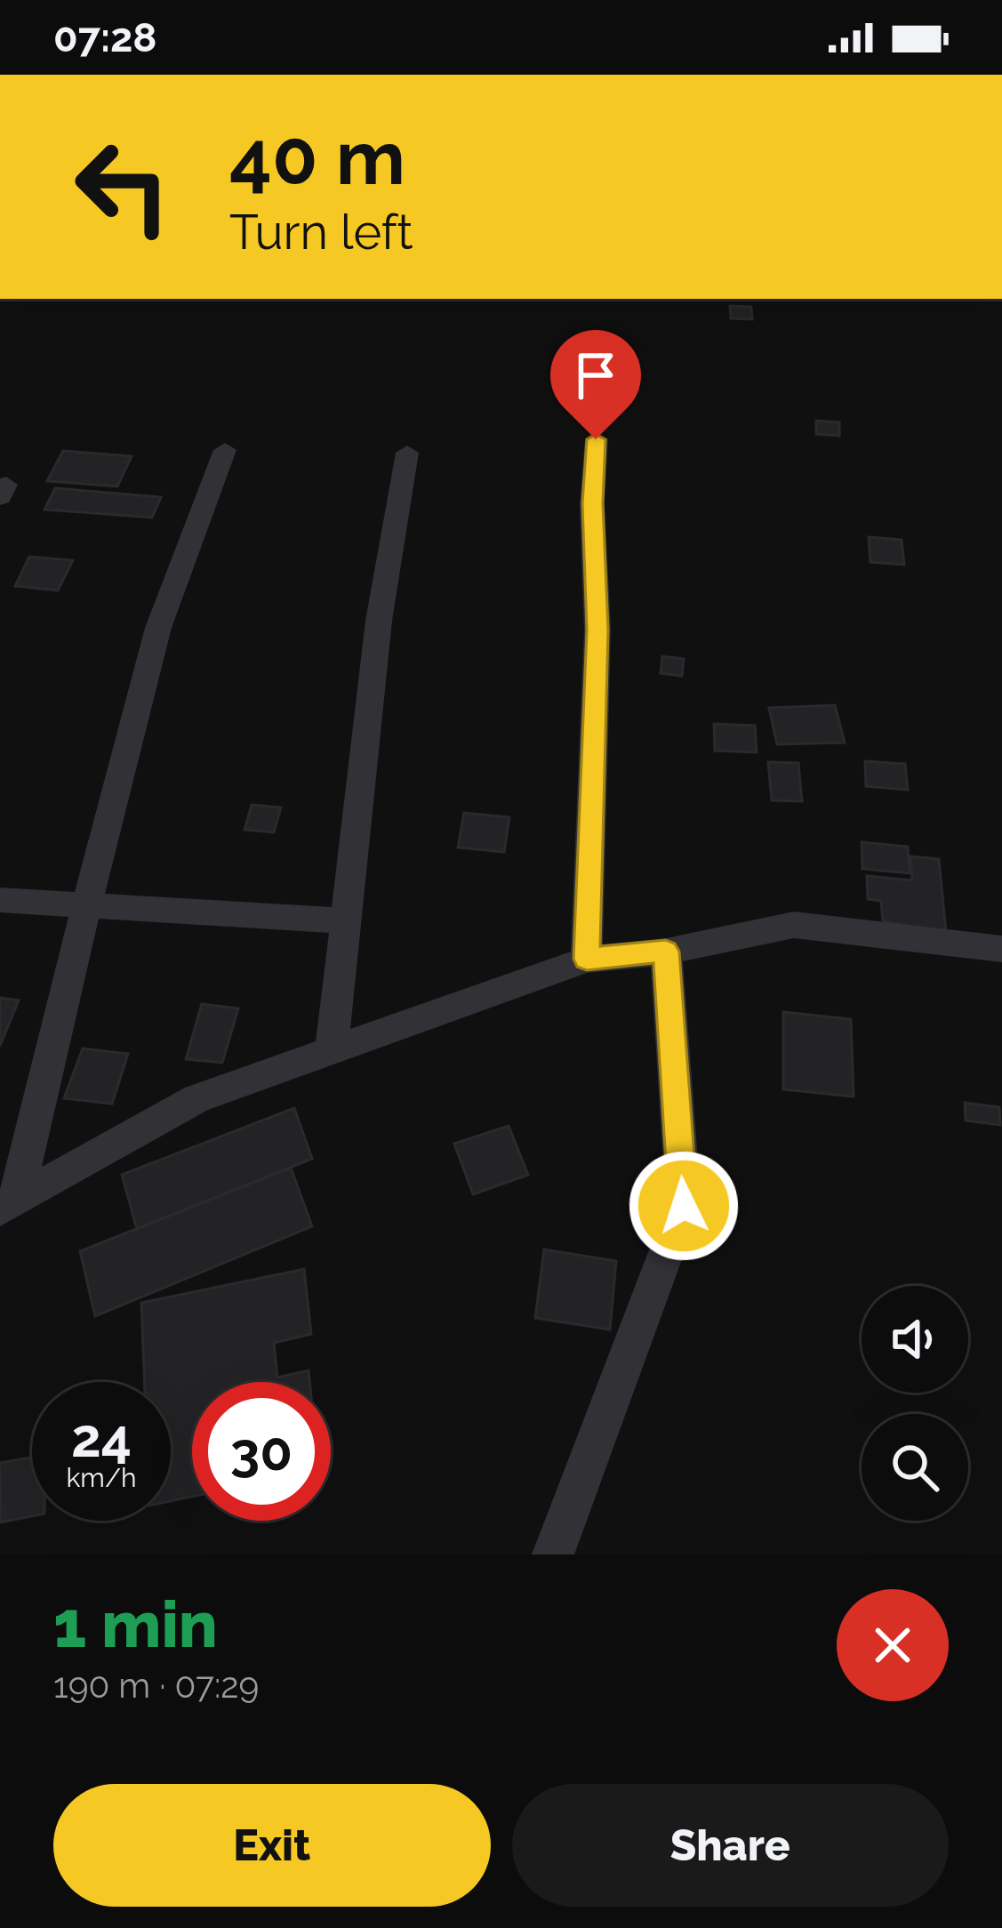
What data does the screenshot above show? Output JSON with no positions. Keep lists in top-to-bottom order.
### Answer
{
  "page": {
    "status": "07:28",
    "turn": ["40 m", "Turn left"],
    "speed": "24 km/h",
    "limit": "30",
    "heading": ["1 min", "190 m · 07:29"],
    "buttons": ["Exit", "Share"]
  }
}
